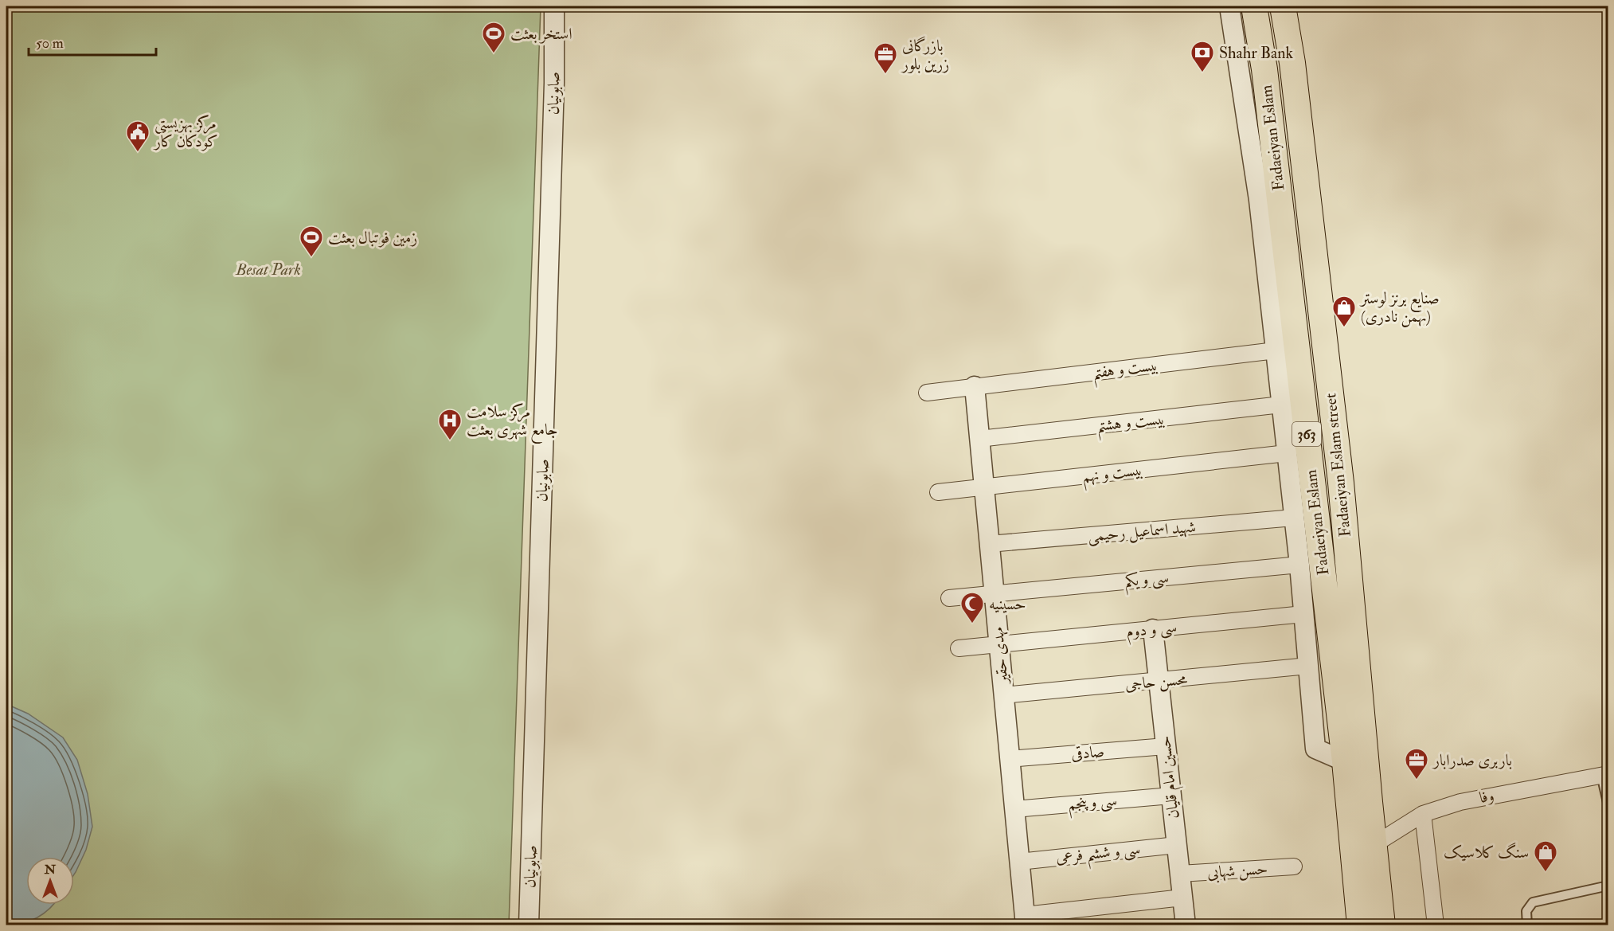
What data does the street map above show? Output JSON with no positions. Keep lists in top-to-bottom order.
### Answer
{
  "streets": {
    "main road": ["Fadaeiyan Eslam", "363", "Fadaeiyan Eslam street"],
    "street": [
      "صابونیان",
      "بیست و هفتم",
      "بیست و هشتم",
      "بیست و نهم",
      "شهید اسماعیل رحیمی",
      "سی و یکم",
      "سی و دوم",
      "مهدی حقیر",
      "محسن حاجی",
      "صادقی",
      "حسین امام قلیان",
      "وفا",
      "سی و پنجم",
      "سی و ششم فرعی",
      "حسن شهابی"
    ]
  },
  "crossings": [
    ["بیست و هفتم", "مهدی حقیر"],
    ["بیست و هشتم", "مهدی حقیر"],
    ["Fadaeiyan Eslam street", "وفا"],
    ["بیست و نهم", "مهدی حقیر"],
    ["شهید اسماعیل رحیمی", "مهدی حقیر"],
    ["سی و یکم", "مهدی حقیر"],
    ["سی و دوم", "مهدی حقیر"],
    ["سی و دوم", "حسین امام قلیان"],
    ["مهدی حقیر", "محسن حاجی"],
    ["مهدی حقیر", "صادقی"],
    ["مهدی حقیر", "سی و پنجم"],
    ["مهدی حقیر", "سی و ششم فرعی"],
    ["محسن حاجی", "حسین امام قلیان"],
    ["صادقی", "حسین امام قلیان"],
    ["حسین امام قلیان", "سی و پنجم"],
    ["حسین امام قلیان", "سی و ششم فرعی"],
    ["حسین امام قلیان", "حسن شهابی"]
  ],
  "parks": ["Besat Park"],
  "places": {
    "sports": ["استخر بعثت", "زمین فوتبال بعثت"],
    "bank": ["Shahr Bank"],
    "office": ["بازرگانی زرین بلور", "باربری صدرابار"],
    "public building": ["مرکز بهزیستی کودکان کار"],
    "shop": ["صنایع برنز لوستر (بهمن نادری)", "سنگ کلاسیک"],
    "hospital": ["مرکز سلامت جامع شهری بعثت"],
    "mosque": ["حسینیه"]
  },
  "scale_bar": "50 m",
  "north": "top"
}
